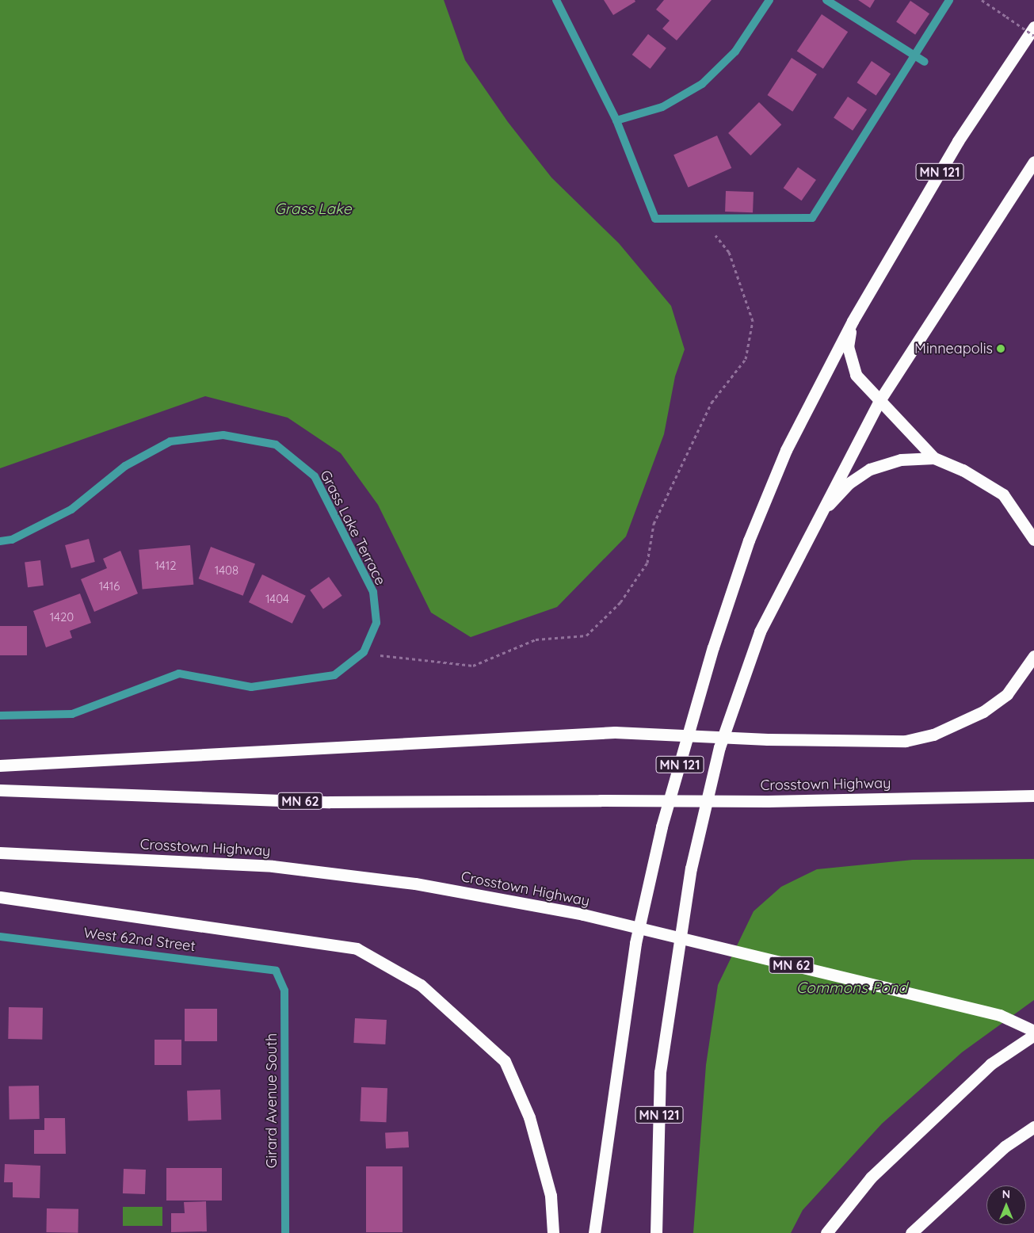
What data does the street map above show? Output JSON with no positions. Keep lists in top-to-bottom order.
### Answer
{
  "streets": {
    "highway": ["MN 121", "Crosstown Highway", "MN 62"],
    "street": ["Grass Lake Terrace", "West 62nd Street", "Girard Avenue South"]
  },
  "crossings": [
    ["West 62nd Street", "Girard Avenue South"]
  ],
  "water": ["Grass Lake", "Commons Pond"],
  "places": ["Minneapolis"],
  "house_numbers": [
    "1412",
    "1408",
    "1416",
    "1404",
    "1420"
  ],
  "north": "top"
}
